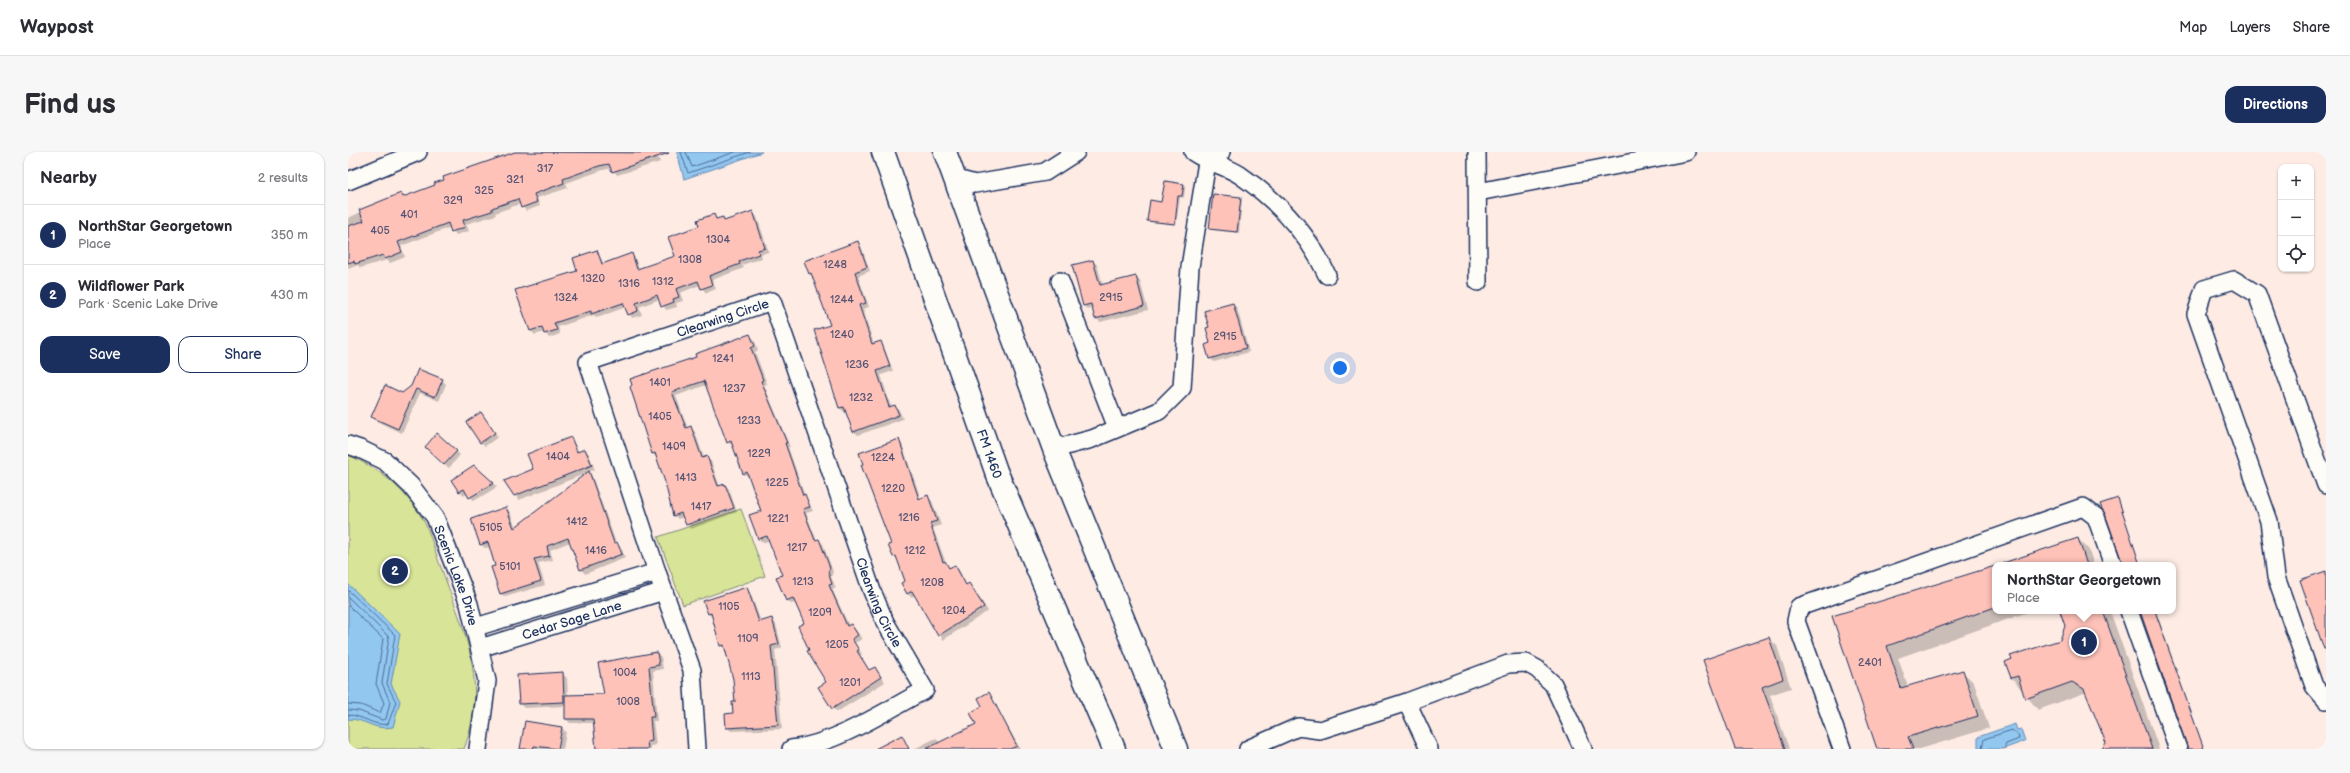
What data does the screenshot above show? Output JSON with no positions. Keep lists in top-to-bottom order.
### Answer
{
  "streets": {
    "main road": ["FM 1460"],
    "street": ["Clearwing Circle", "Scenic Lake Drive", "Cedar Sage Lane"]
  },
  "crossings": [
    ["Clearwing Circle", "Cedar Sage Lane"],
    ["Scenic Lake Drive", "Cedar Sage Lane"]
  ],
  "house_numbers": [
    "317",
    "321",
    "325",
    "329",
    "401",
    "405",
    "1304",
    "1308",
    "1248",
    "1320",
    "1312",
    "1316",
    "1324",
    "2915",
    "1244",
    "1240",
    "2915",
    "1241",
    "1236",
    "1401",
    "1237",
    "1232",
    "1405",
    "1233",
    "1409",
    "1229",
    "1404",
    "1224",
    "1413",
    "1225",
    "1220",
    "1417",
    "1216",
    "1221",
    "1412",
    "5105",
    "1217",
    "1416",
    "1212",
    "5101",
    "1213",
    "1208",
    "1105",
    "1204",
    "1209",
    "1109",
    "1205",
    "2401",
    "1004",
    "1113",
    "1201",
    "1008"
  ],
  "page": {
    "header": "Waypost",
    "nav": ["Map", "Layers", "Share"],
    "buttons": [
      "Directions",
      ["Save", "Share"]
    ],
    "title": "Find us",
    "heading": ["Nearby", "2 results"],
    "map_buttons": ["+", "−"],
    "list": [
      {
        "mark": "1",
        "name": "NorthStar Georgetown",
        "note": "Place",
        "value": "350 m"
      },
      {
        "mark": "2",
        "name": "Wildflower Park",
        "note": "Park · Scenic Lake Drive",
        "value": "430 m"
      }
    ],
    "pins": ["2", "1"],
    "popup": ["NorthStar Georgetown", "Place"]
  }
}
